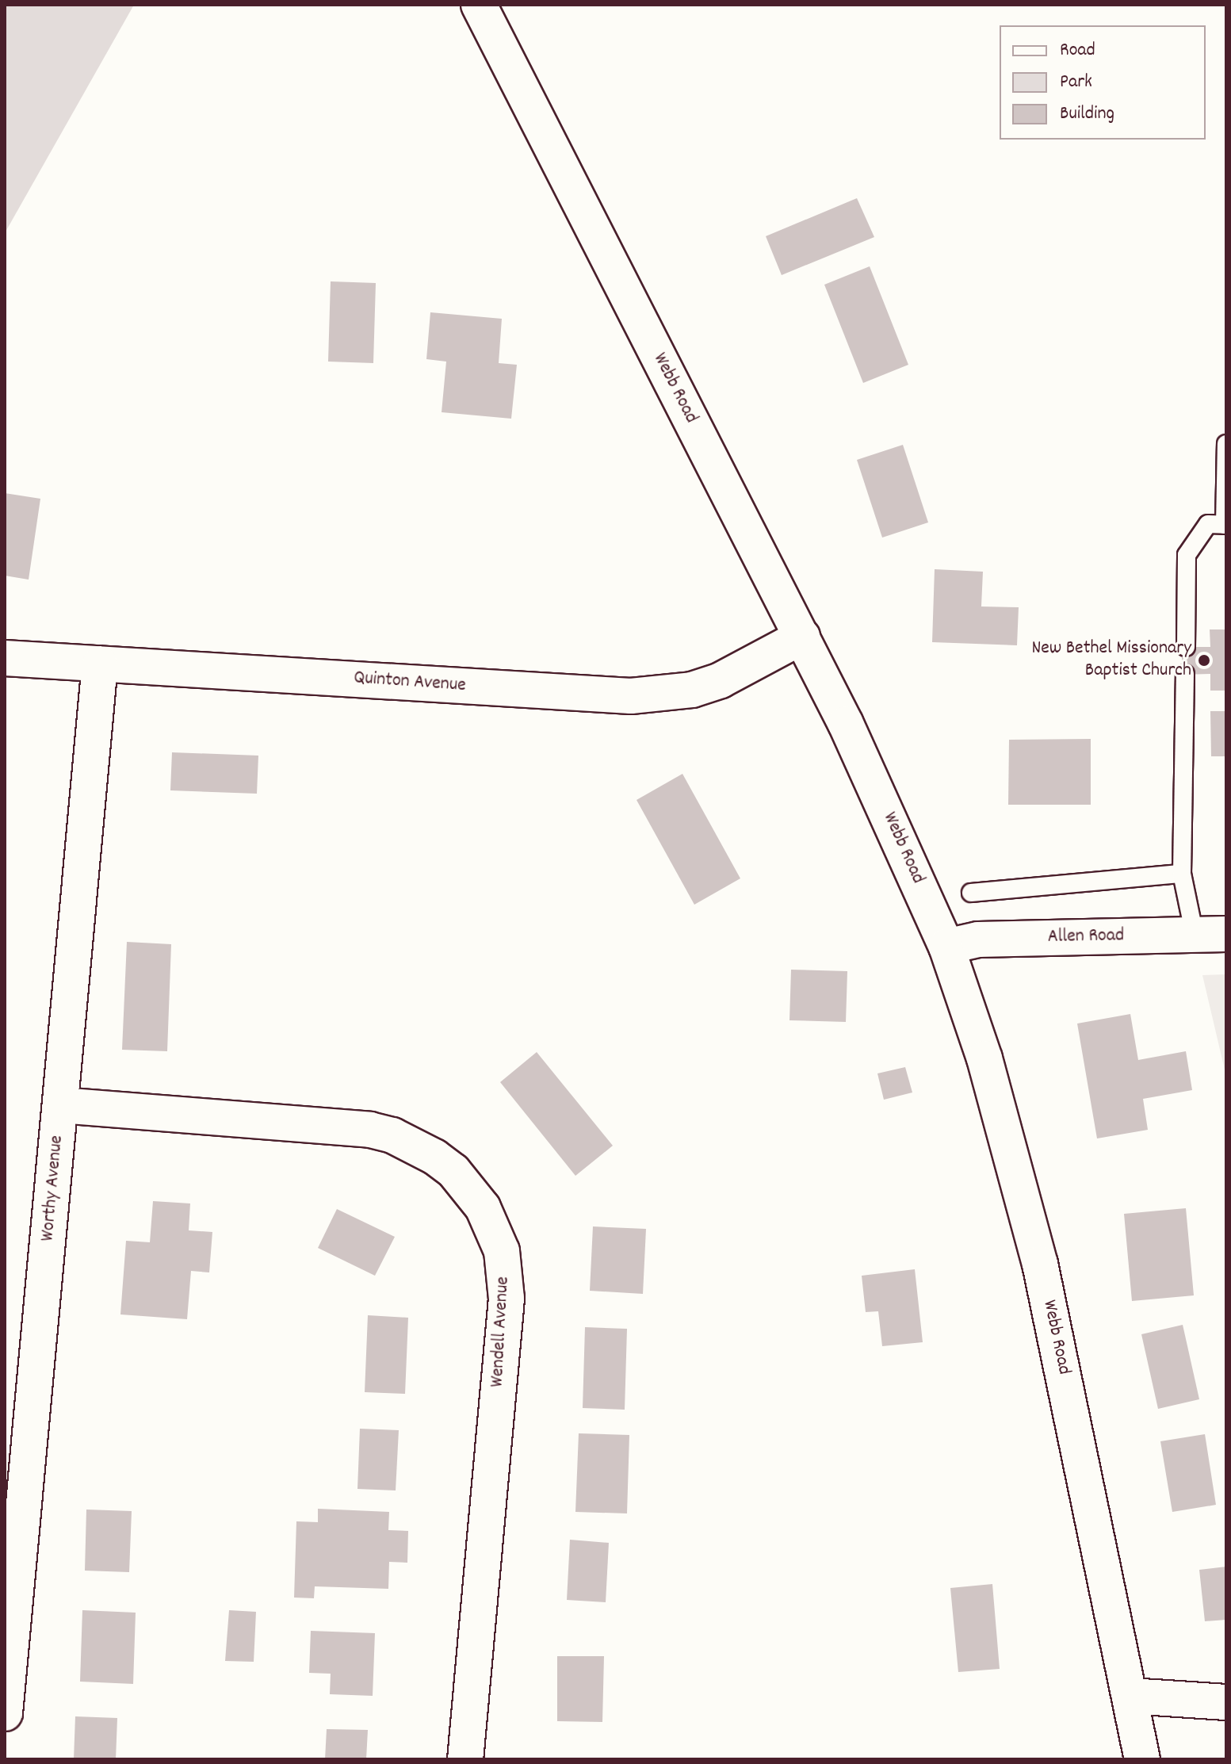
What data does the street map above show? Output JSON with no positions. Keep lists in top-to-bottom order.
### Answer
{
  "streets": {
    "street": [
      "Webb Road",
      "Quinton Avenue",
      "Allen Road",
      "Worthy Avenue",
      "Wendell Avenue"
    ]
  },
  "crossings": [
    ["Webb Road", "Quinton Avenue"],
    ["Webb Road", "Allen Road"],
    ["Quinton Avenue", "Worthy Avenue"],
    ["Worthy Avenue", "Wendell Avenue"]
  ],
  "places": ["New Bethel Missionary Baptist Church"],
  "legend": ["Road", "Park", "Building"]
}
